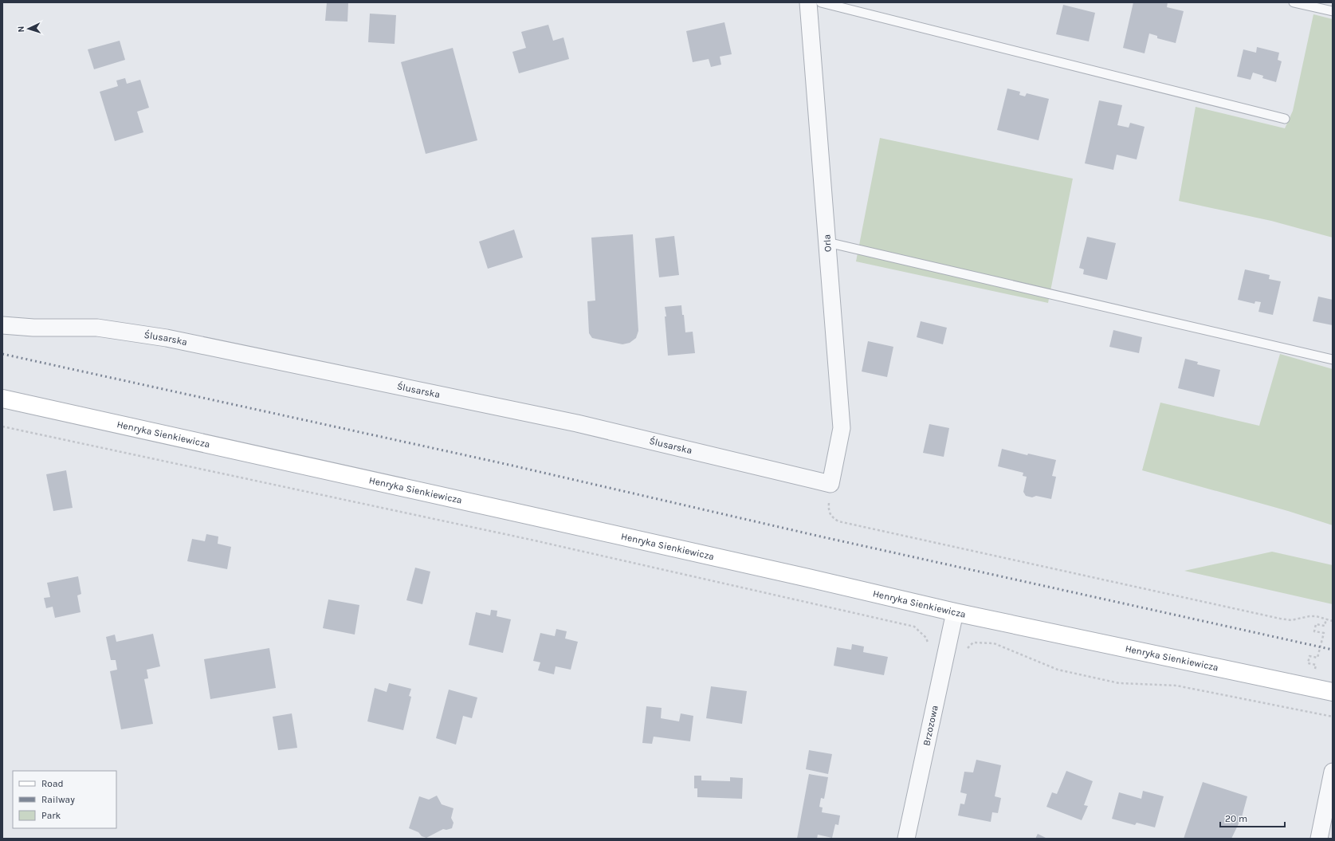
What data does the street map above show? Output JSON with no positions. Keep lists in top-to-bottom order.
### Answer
{
  "streets": {
    "main road": ["Henryka Sienkiewicza"],
    "street": ["Orla", "Ślusarska", "Brzozowa"]
  },
  "crossings": [
    ["Orla", "Ślusarska"],
    ["Henryka Sienkiewicza", "Brzozowa"]
  ],
  "legend": ["Road", "Railway", "Park"],
  "scale_bar": "20 m",
  "north": "left"
}
